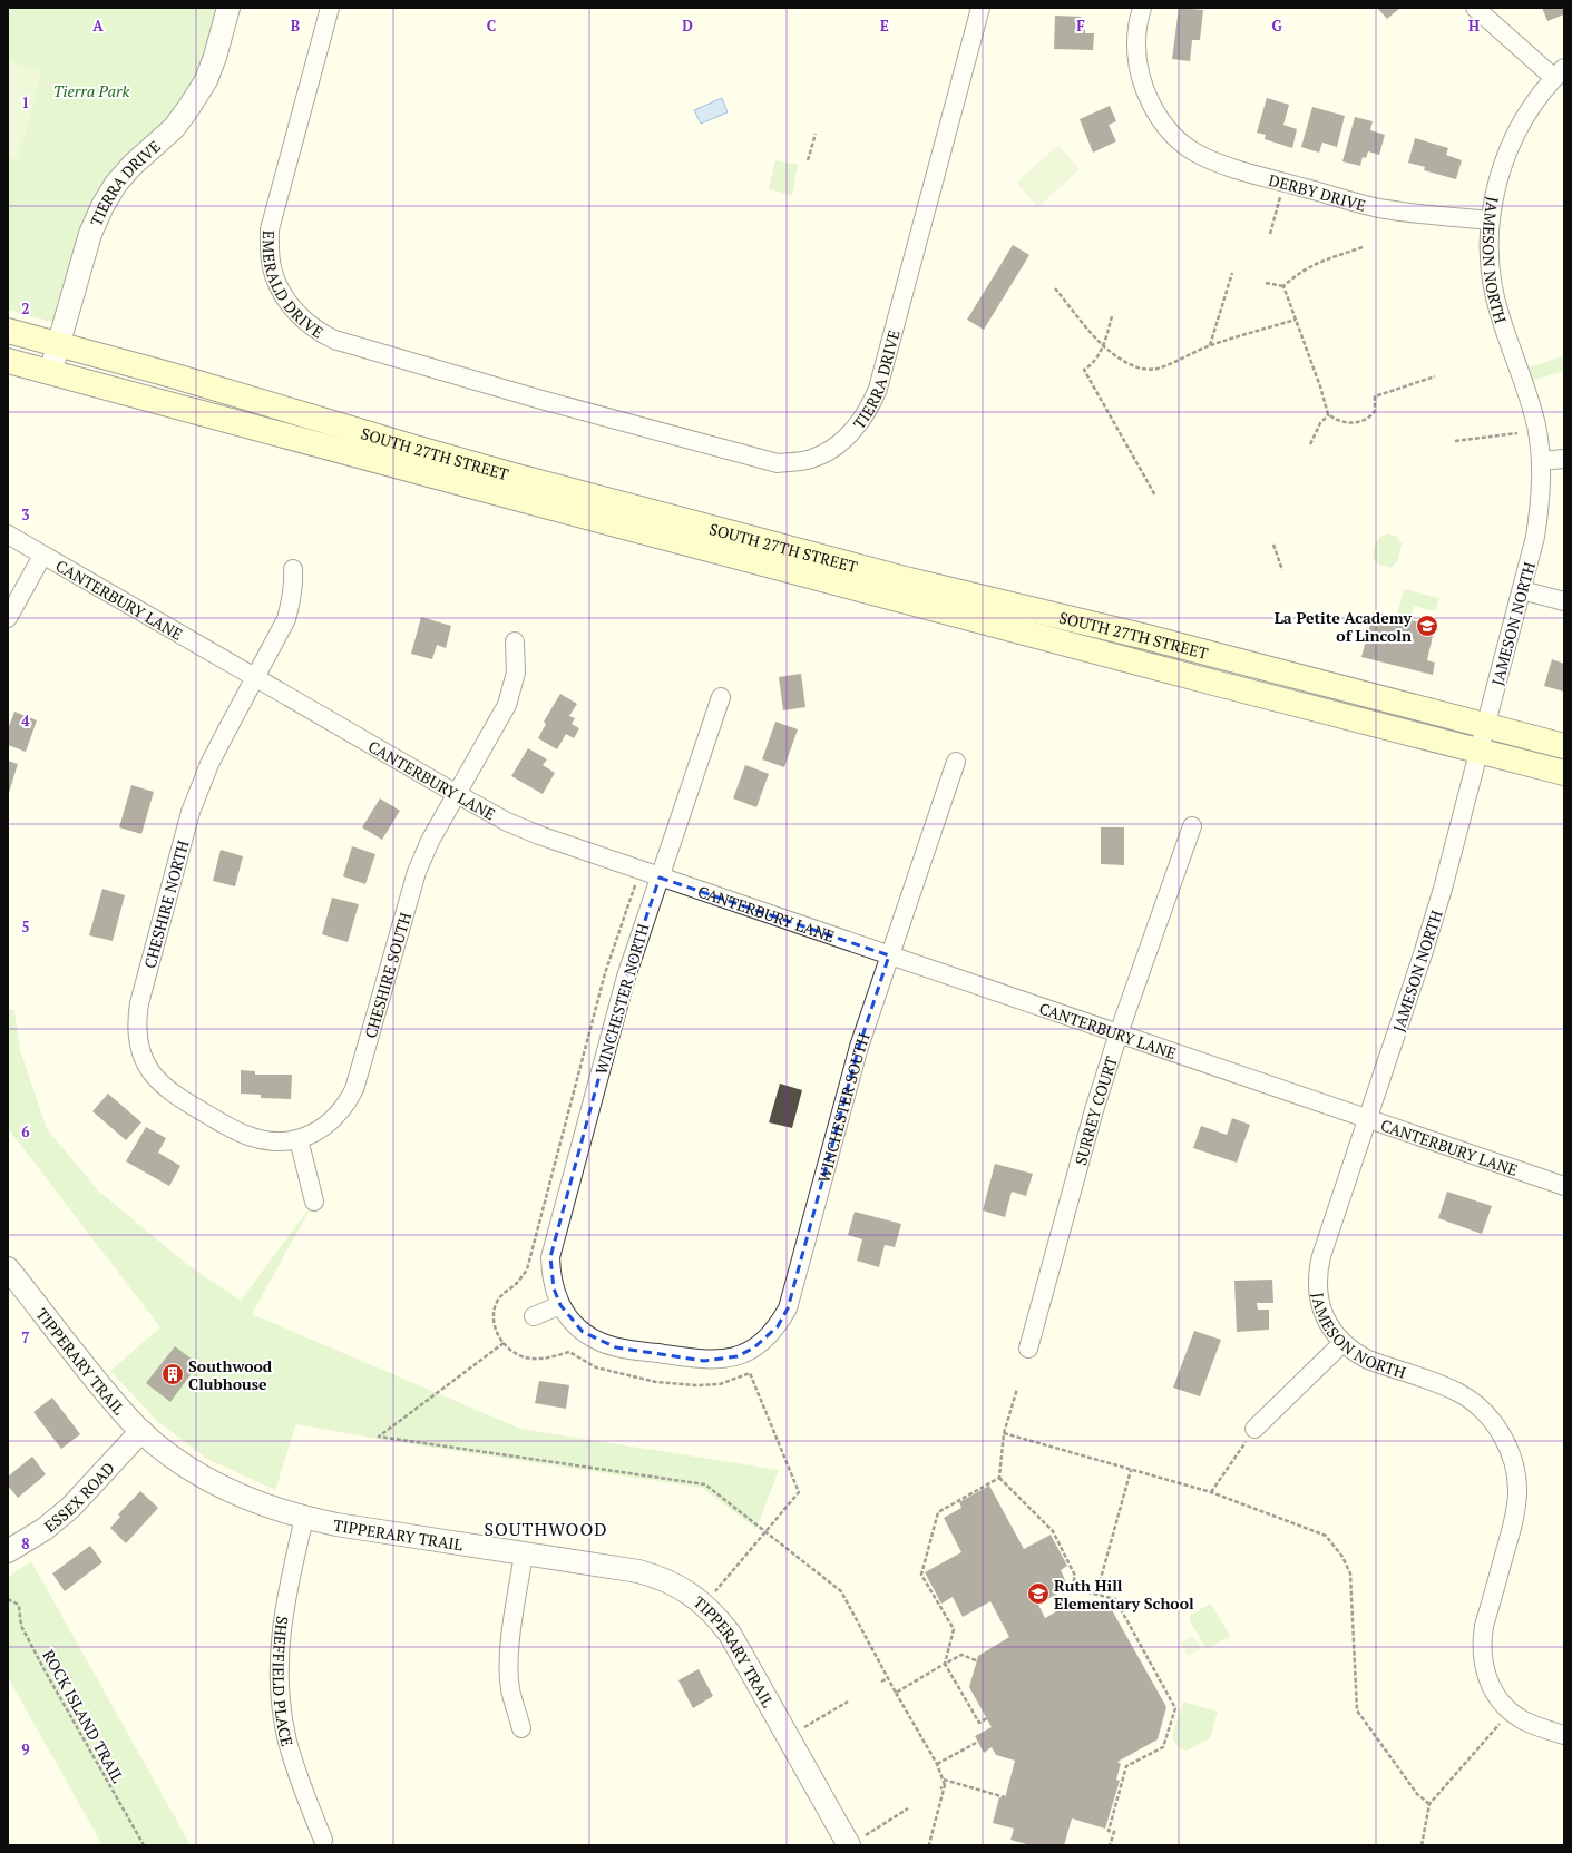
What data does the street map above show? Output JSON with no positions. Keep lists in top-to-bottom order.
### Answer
{
  "streets": {
    "main road": ["SOUTH 27TH STREET"],
    "street": [
      "TIERRA DRIVE",
      "DERBY DRIVE",
      "JAMESON NORTH",
      "EMERALD DRIVE",
      "CANTERBURY LANE",
      "CHESHIRE NORTH",
      "CHESHIRE SOUTH",
      "WINCHESTER NORTH",
      "WINCHESTER SOUTH",
      "SURREY COURT",
      "TIPPERARY TRAIL",
      "ESSEX ROAD",
      "SHEFFIELD PLACE"
    ],
    "path": ["ROCK ISLAND TRAIL"]
  },
  "crossings": [
    ["TIERRA DRIVE", "EMERALD DRIVE"],
    ["TIERRA DRIVE", "SOUTH 27TH STREET"],
    ["DERBY DRIVE", "JAMESON NORTH"],
    ["JAMESON NORTH", "SOUTH 27TH STREET"],
    ["JAMESON NORTH", "CANTERBURY LANE"],
    ["CANTERBURY LANE", "CHESHIRE NORTH"],
    ["CANTERBURY LANE", "CHESHIRE SOUTH"],
    ["CANTERBURY LANE", "WINCHESTER NORTH"],
    ["CANTERBURY LANE", "WINCHESTER SOUTH"],
    ["CANTERBURY LANE", "SURREY COURT"],
    ["CHESHIRE NORTH", "CHESHIRE SOUTH"],
    ["WINCHESTER NORTH", "WINCHESTER SOUTH"],
    ["TIPPERARY TRAIL", "ESSEX ROAD"],
    ["TIPPERARY TRAIL", "SHEFFIELD PLACE"]
  ],
  "districts": ["SOUTHWOOD"],
  "parks": ["Tierra Park"],
  "places": {
    "school or university": ["La Petite Academy of Lincoln", "Ruth Hill Elementary School"],
    "building": ["Southwood Clubhouse"]
  },
  "grid": {
    "columns": [
      "A",
      "B",
      "C",
      "D",
      "E",
      "F",
      "G",
      "H"
    ],
    "rows": [
      "1",
      "2",
      "3",
      "4",
      "5",
      "6",
      "7",
      "8",
      "9"
    ]
  }
}
